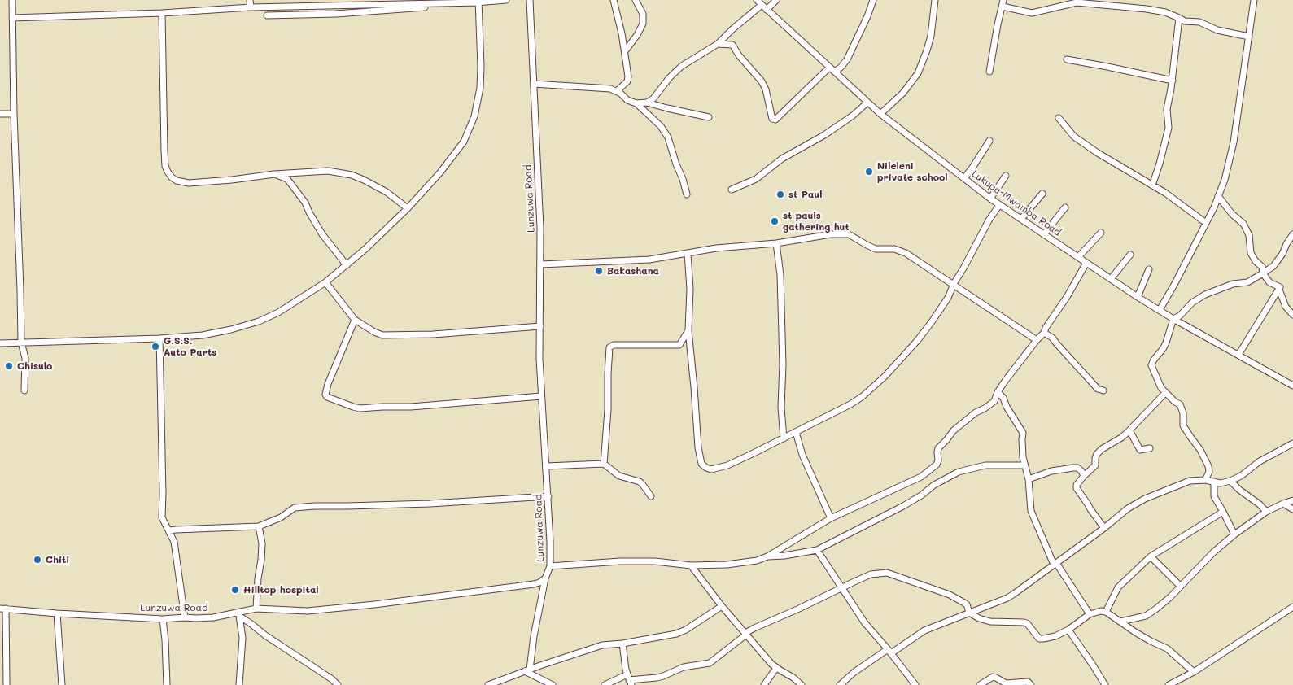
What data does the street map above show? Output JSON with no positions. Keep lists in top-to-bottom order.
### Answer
{
  "streets": {
    "street": ["Lunzuwa Road", "Lukupa-Mwamba Road"]
  },
  "places": [
    "Nileleni private school",
    "st Paul",
    "st pauls gathering hut",
    "Bakashana",
    "G.S.S. Auto Parts",
    "Chisulo",
    "Chiti",
    "Hilltop hospital"
  ]
}
